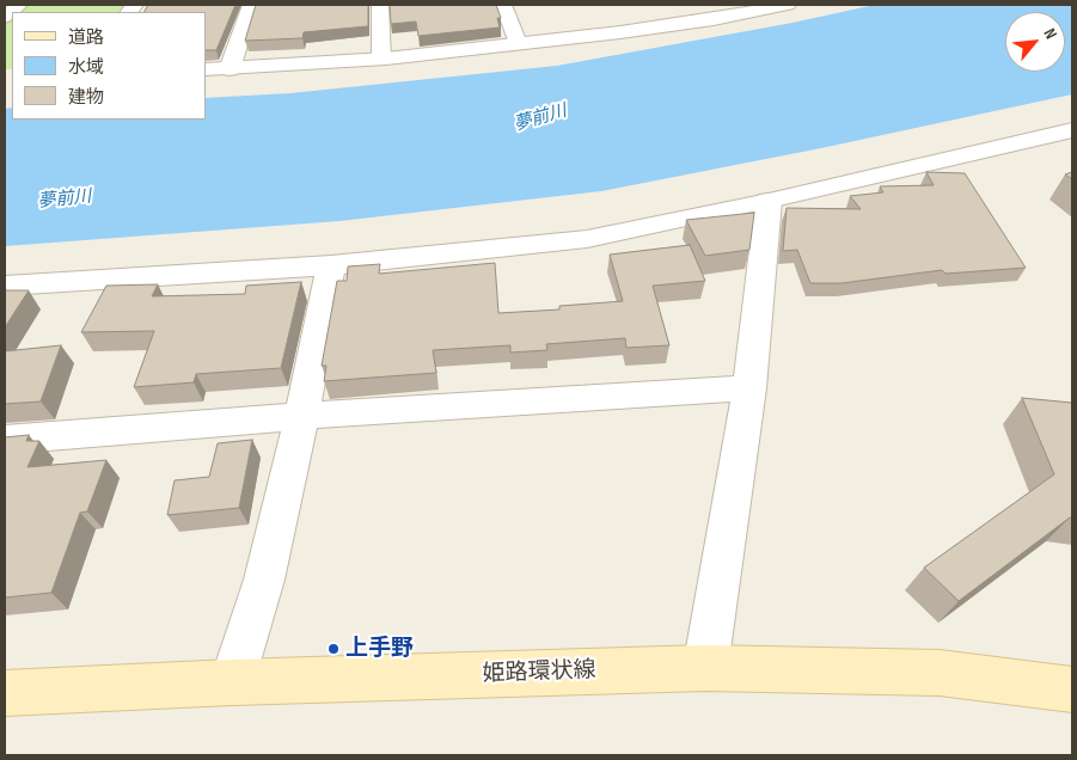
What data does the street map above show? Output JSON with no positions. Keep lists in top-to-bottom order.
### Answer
{
  "streets": {
    "main road": ["姫路環状線"]
  },
  "water": ["夢前川"],
  "places": ["上手野"],
  "legend": ["道路", "水域", "建物"],
  "north": "top right"
}
